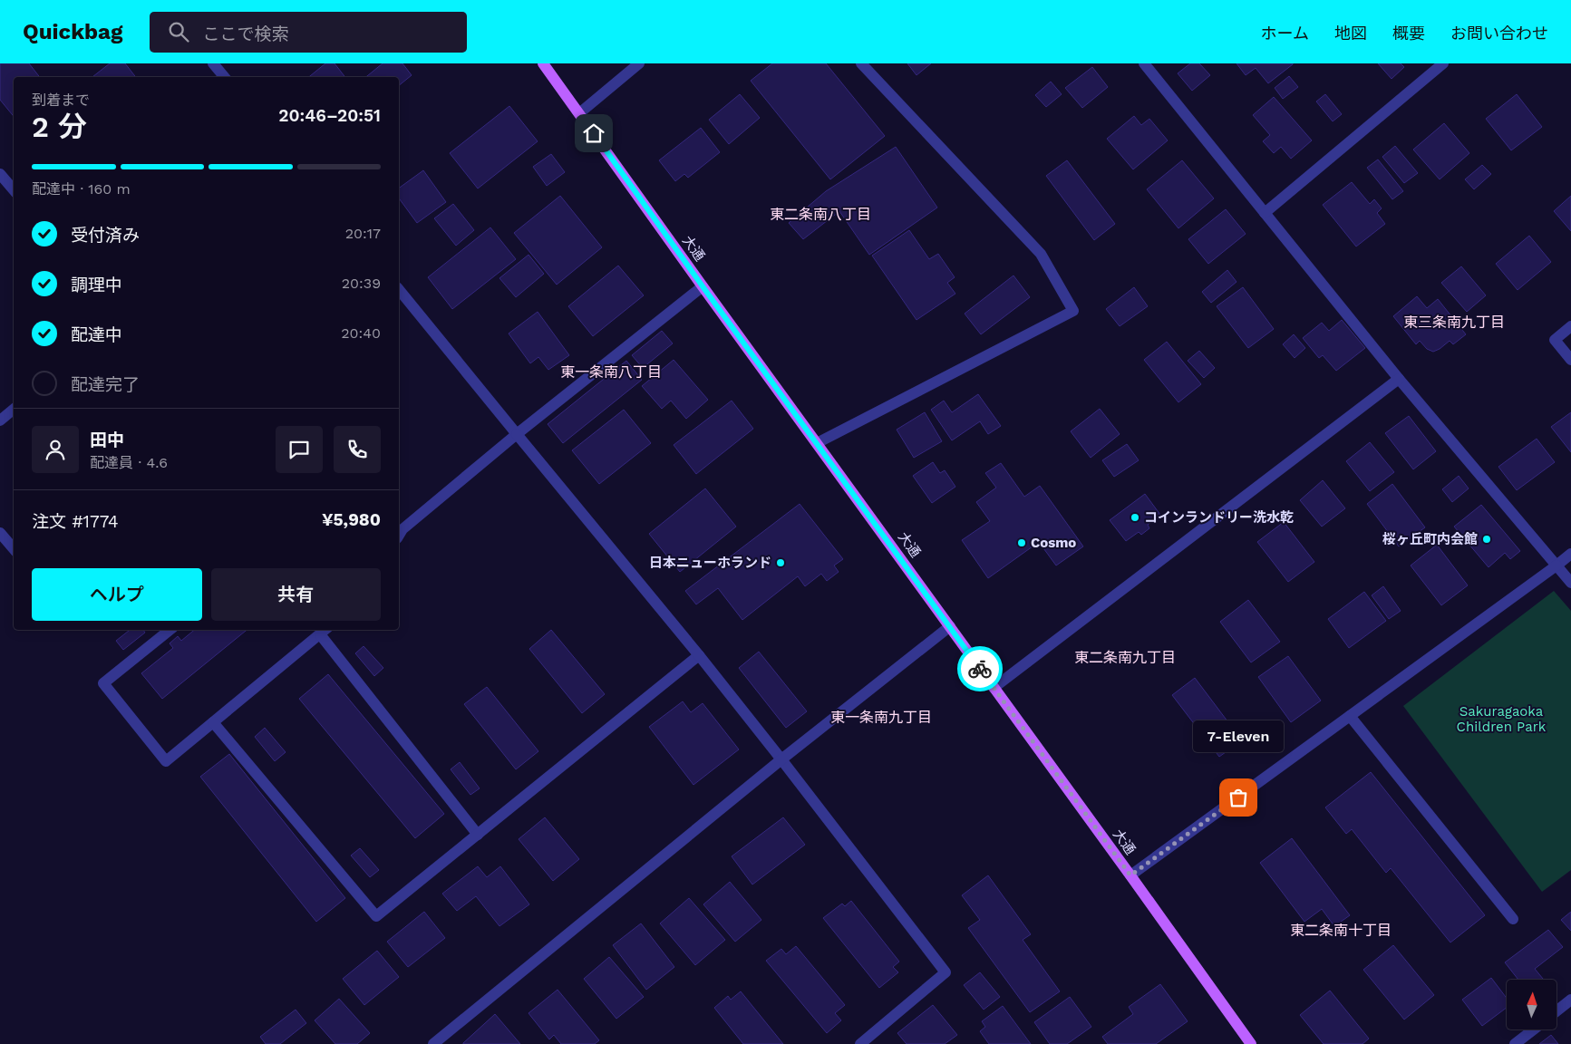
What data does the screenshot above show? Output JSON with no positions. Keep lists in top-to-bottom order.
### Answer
{
  "streets": {
    "main road": ["大通"]
  },
  "districts": [
    "東二条南八丁目",
    "東三条南九丁目",
    "東一条南八丁目",
    "東二条南九丁目",
    "東一条南九丁目",
    "東二条南十丁目"
  ],
  "parks": ["Sakuragaoka Children Park"],
  "places": [
    "コインランドリー洗水乾",
    "桜ヶ丘町内会館",
    "Cosmo",
    "日本ニューホランド",
    "7-Eleven"
  ],
  "north": "top",
  "page": {
    "header": "Quickbag",
    "search": "ここで検索",
    "nav": [
      "ホーム",
      "地図",
      "概要",
      "お問い合わせ"
    ],
    "heading": ["2 分", "到着まで", "20:46–20:51"],
    "panel": [
      "田中",
      "配達員 · 4.6",
      "注文 #1774",
      "¥5,980"
    ],
    "bar": "配達中 · 160 m",
    "list": [
      ["受付済み", "20:17"],
      ["調理中", "20:39"],
      ["配達中", "20:40"],
      "配達完了"
    ],
    "buttons": ["ヘルプ", "共有"],
    "bubble": "7-Eleven"
  }
}
